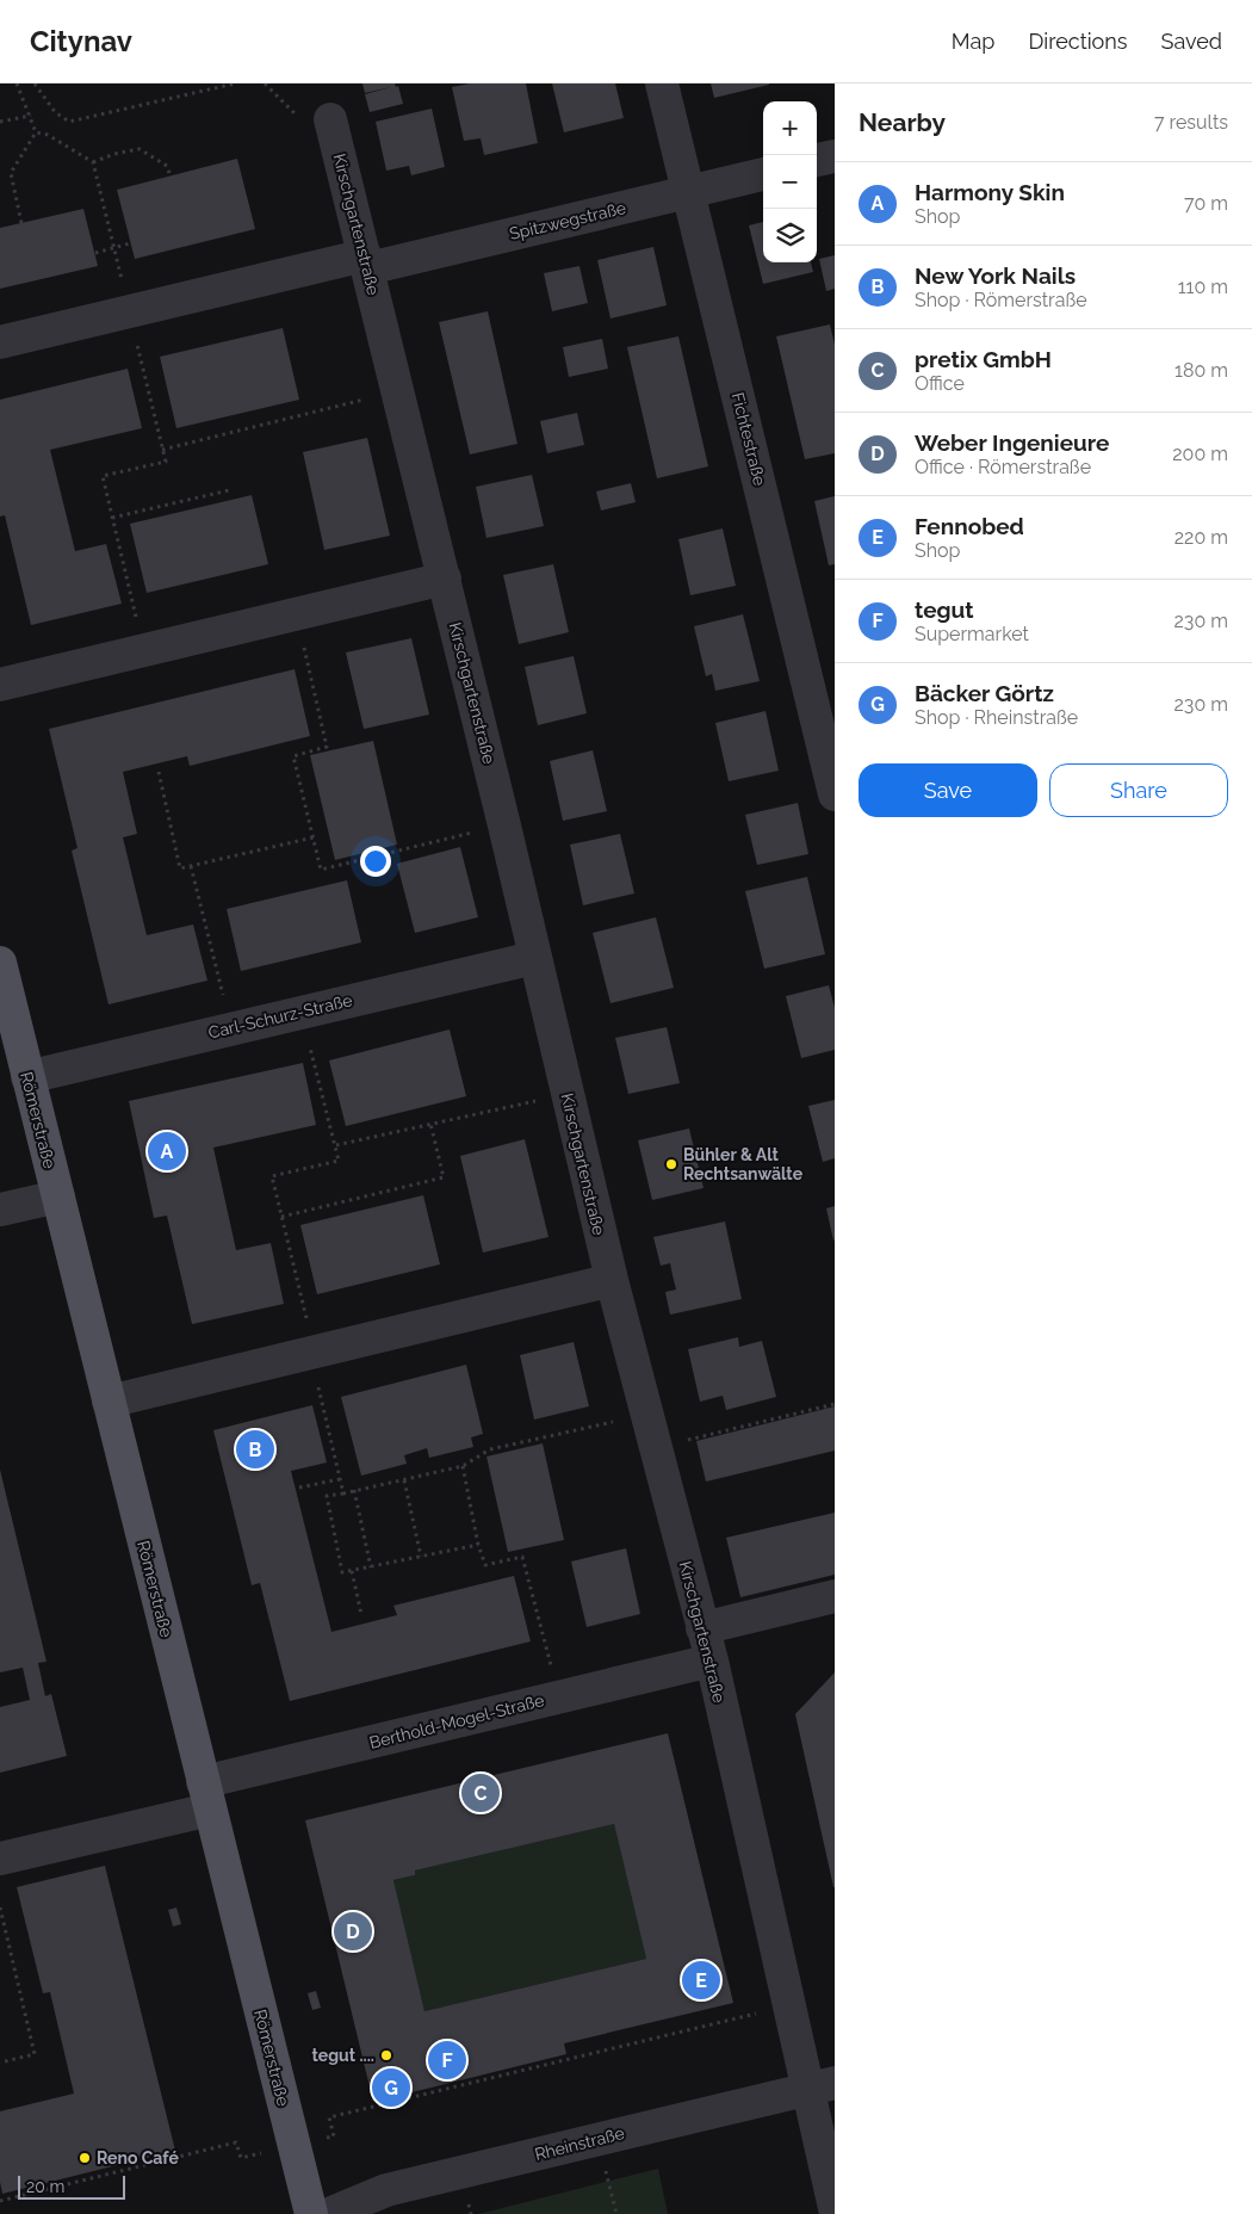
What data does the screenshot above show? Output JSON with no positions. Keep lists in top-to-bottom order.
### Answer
{
  "streets": {
    "main road": ["Römerstraße"],
    "street": [
      "Spitzwegstraße",
      "Kirschgartenstraße",
      "Fichtestraße",
      "Carl-Schurz-Straße",
      "Berthold-Mogel-Straße",
      "Rheinstraße"
    ]
  },
  "crossings": [
    ["Spitzwegstraße", "Kirschgartenstraße"],
    ["Spitzwegstraße", "Fichtestraße"],
    ["Kirschgartenstraße", "Carl-Schurz-Straße"],
    ["Kirschgartenstraße", "Berthold-Mogel-Straße"],
    ["Kirschgartenstraße", "Rheinstraße"],
    ["Carl-Schurz-Straße", "Römerstraße"],
    ["Römerstraße", "Berthold-Mogel-Straße"]
  ],
  "places": ["Bühler & Alt Rechtsanwälte", "tegut ....", "Reno Café"],
  "scale_bar": "20 m",
  "page": {
    "header": "Citynav",
    "nav": ["Map", "Directions", "Saved"],
    "heading": ["Nearby", "7 results"],
    "map_buttons": ["+", "−"],
    "list": [
      {
        "mark": "A",
        "name": "Harmony Skin",
        "note": "Shop",
        "value": "70 m"
      },
      {
        "mark": "B",
        "name": "New York Nails",
        "note": "Shop · Römerstraße",
        "value": "110 m"
      },
      {
        "mark": "C",
        "name": "pretix GmbH",
        "note": "Office",
        "value": "180 m"
      },
      {
        "mark": "D",
        "name": "Weber Ingenieure",
        "note": "Office · Römerstraße",
        "value": "200 m"
      },
      {
        "mark": "E",
        "name": "Fennobed",
        "note": "Shop",
        "value": "220 m"
      },
      {
        "mark": "F",
        "name": "tegut",
        "note": "Supermarket",
        "value": "230 m"
      },
      {
        "mark": "G",
        "name": "Bäcker Görtz",
        "note": "Shop · Rheinstraße",
        "value": "230 m"
      }
    ],
    "buttons": ["Save", "Share"],
    "pins": [
      "A",
      "B",
      "C",
      "D",
      "E",
      "F",
      "G"
    ],
    "scale": "20 m"
  }
}
